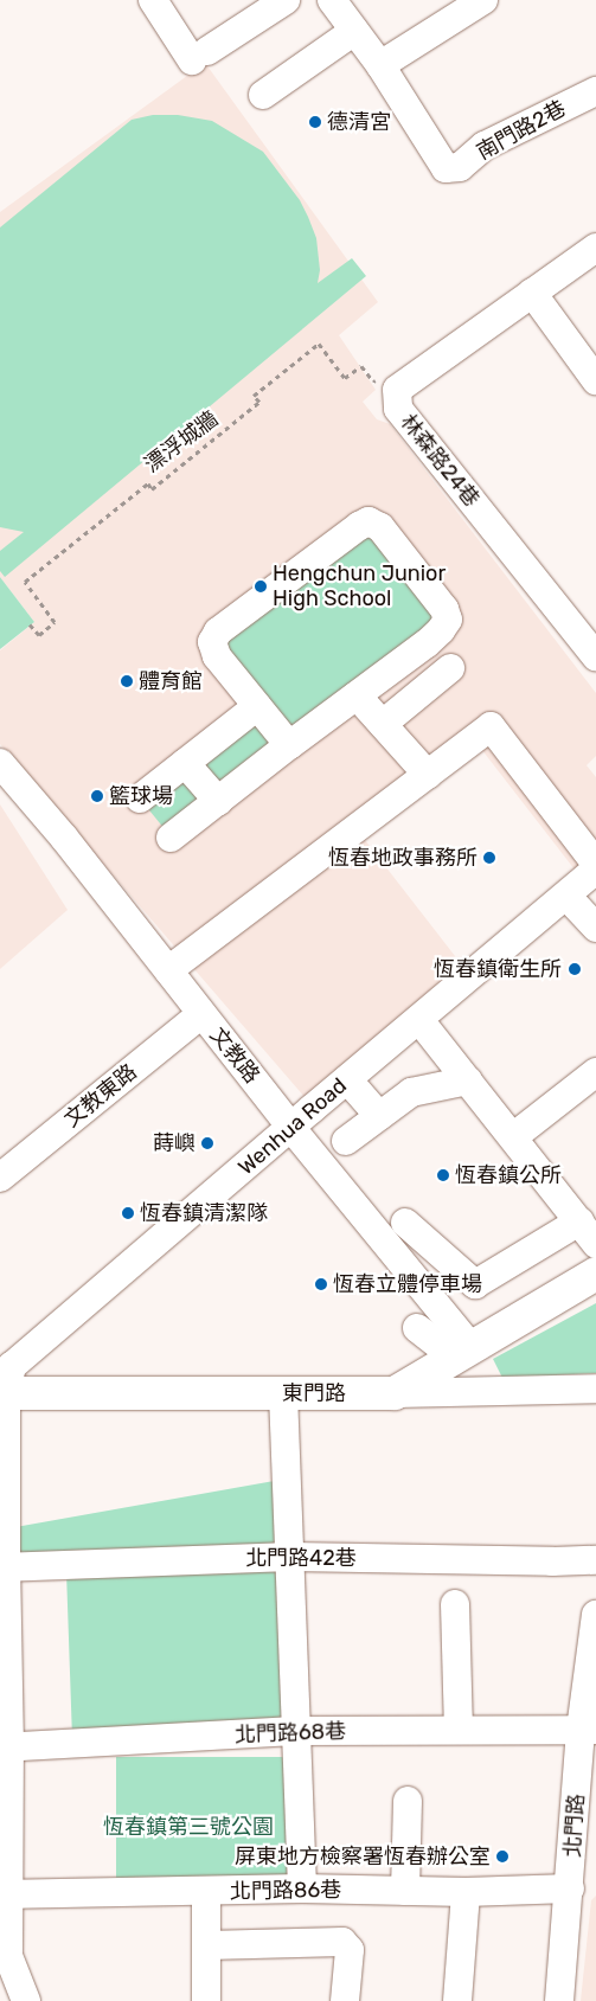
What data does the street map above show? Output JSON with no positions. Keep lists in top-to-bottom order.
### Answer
{
  "streets": {
    "main road": ["東門路"],
    "street": [
      "南門路2巷",
      "林森路24巷",
      "文教路",
      "文教東路",
      "Wenhua Road",
      "北門路42巷",
      "北門路68巷",
      "北門路",
      "北門路86巷"
    ],
    "path": ["漂浮城牆"]
  },
  "crossings": [
    ["文教路", "文教東路"],
    ["文教路", "Wenhua Road"],
    ["Wenhua Road", "東門路"],
    ["Wenhua Road", "北門路42巷"],
    ["Wenhua Road", "北門路68巷"],
    ["Wenhua Road", "北門路86巷"],
    ["北門路68巷", "北門路"],
    ["北門路", "北門路86巷"]
  ],
  "parks": ["恆春鎮第三號公園"],
  "places": [
    "德清宮",
    "Hengchun Junior High School",
    "體育館",
    "籃球場",
    "恆春地政事務所",
    "恆春鎮衛生所",
    "蒔嶼",
    "恆春鎮公所",
    "恆春鎮清潔隊",
    "恆春立體停車場",
    "屏東地方檢察署恆春辦公室"
  ]
}
